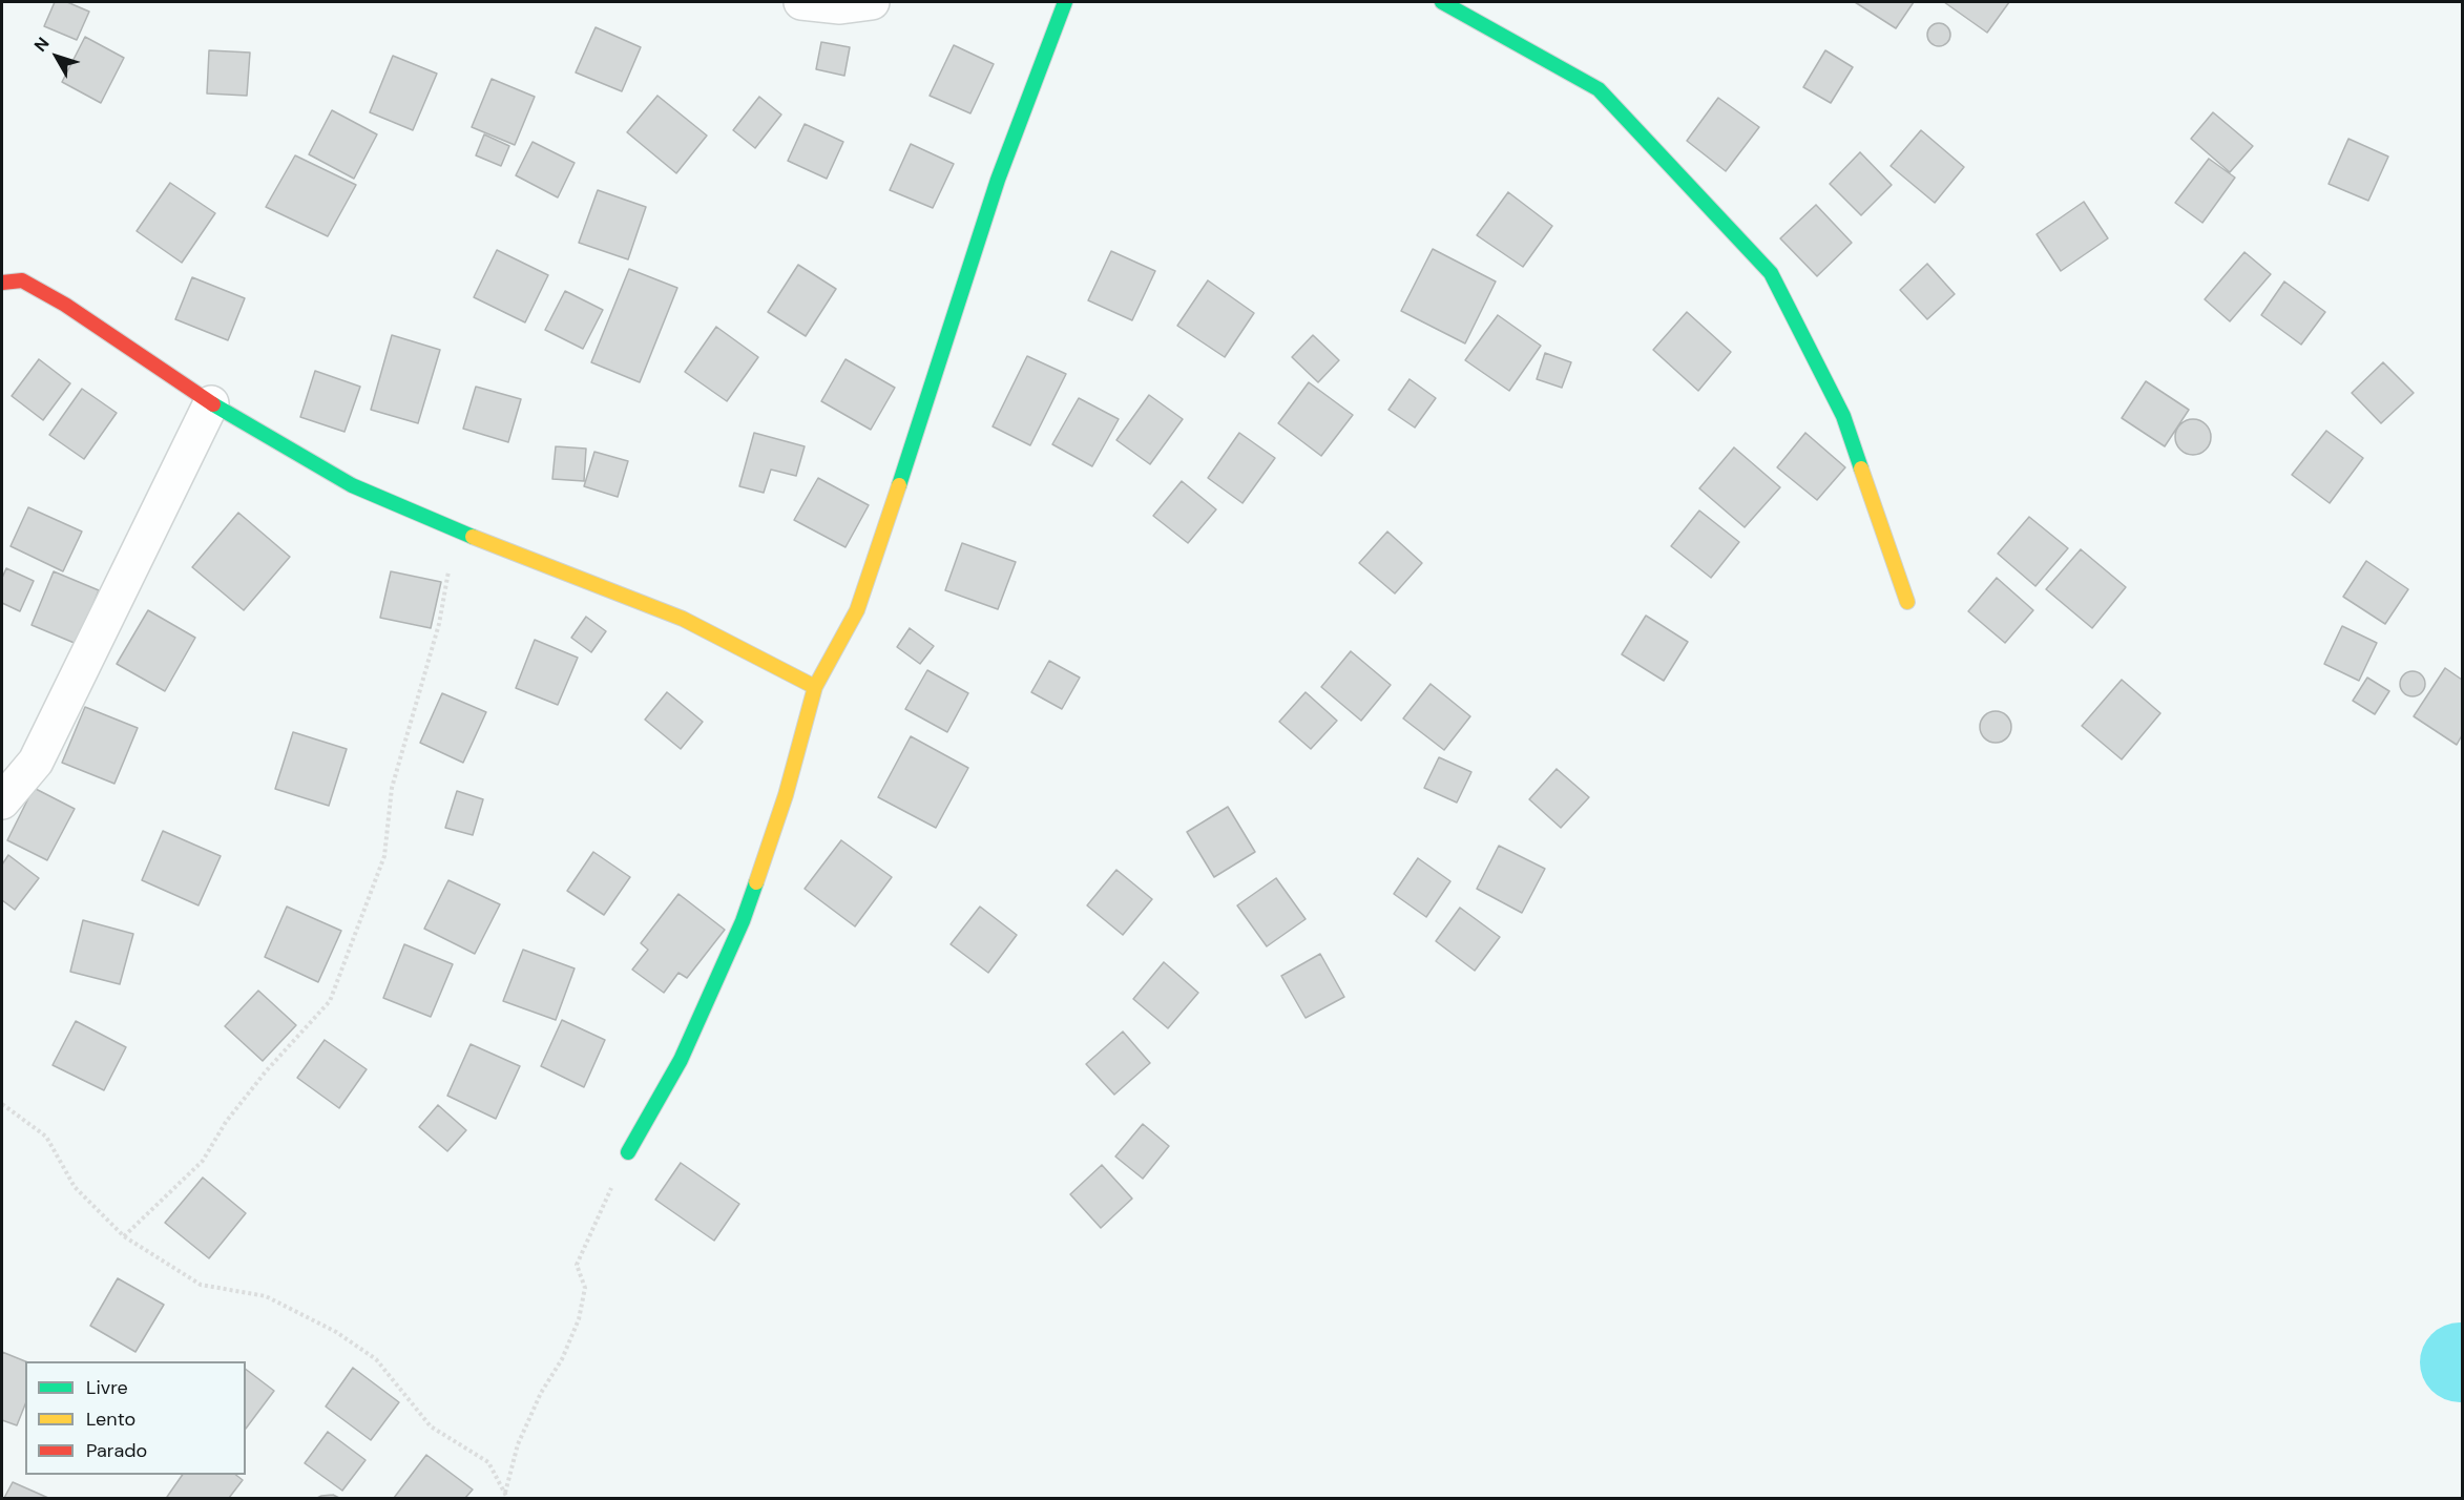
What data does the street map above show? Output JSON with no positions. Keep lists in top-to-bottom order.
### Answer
{
  "legend": ["Livre", "Lento", "Parado"],
  "north": "top left"
}
